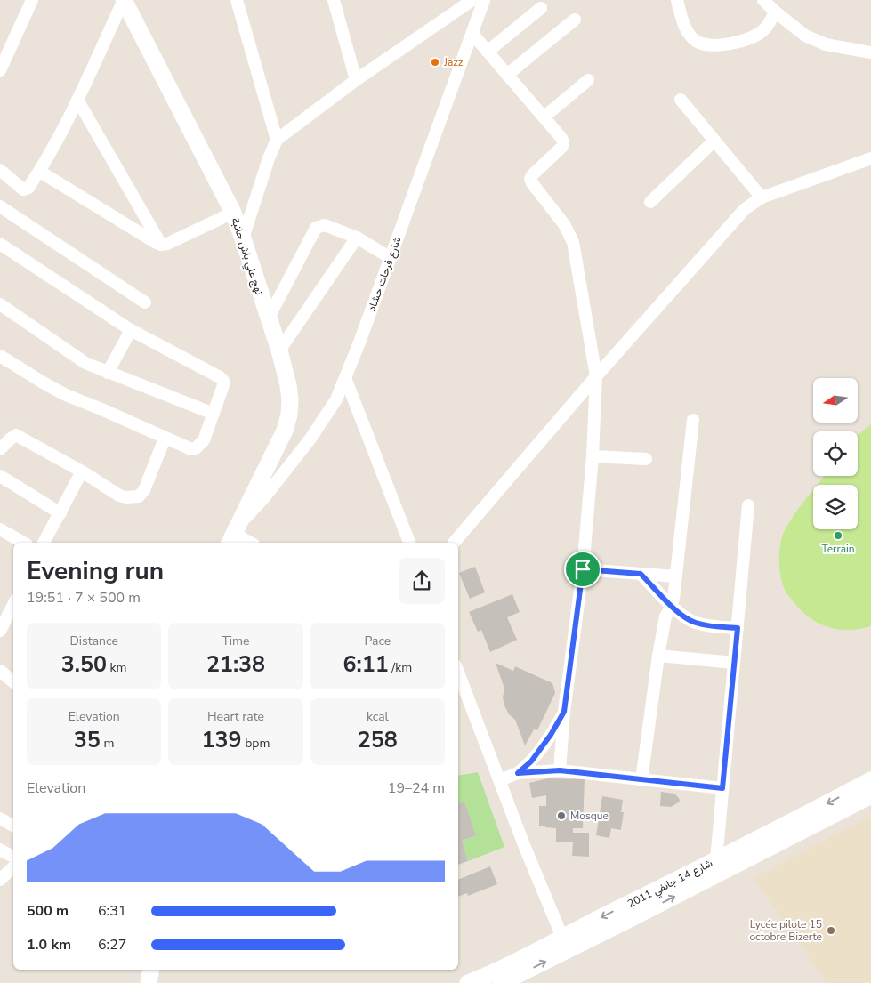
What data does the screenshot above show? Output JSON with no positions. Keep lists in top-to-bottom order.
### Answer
{
  "streets": {
    "main road": ["نهج علي باش حانبة", "شارع 14 جانفي 2011"],
    "street": ["شارع فرحات حشاد"]
  },
  "crossings": [
    ["نهج علي باش حانبة", "شارع فرحات حشاد"]
  ],
  "places": [
    "Jazz",
    "Terrain",
    "Mosque",
    "Lycée pilote 15 octobre Bizerte"
  ],
  "north": "left",
  "page": {
    "heading": ["Evening run", "19:51 · 7 × 500 m"],
    "stats": [
      ["Distance", "3.50 km"],
      ["Time", "21:38"],
      ["Pace", "6:11 /km"],
      ["Elevation", "35 m"],
      ["Heart rate", "139 bpm"],
      ["kcal", "258"]
    ],
    "chart": ["Elevation", "19–24 m"],
    "list": [
      {
        "name": "500 m",
        "note": "6:31"
      },
      {
        "name": "1.0 km",
        "note": "6:27"
      }
    ]
  }
}
